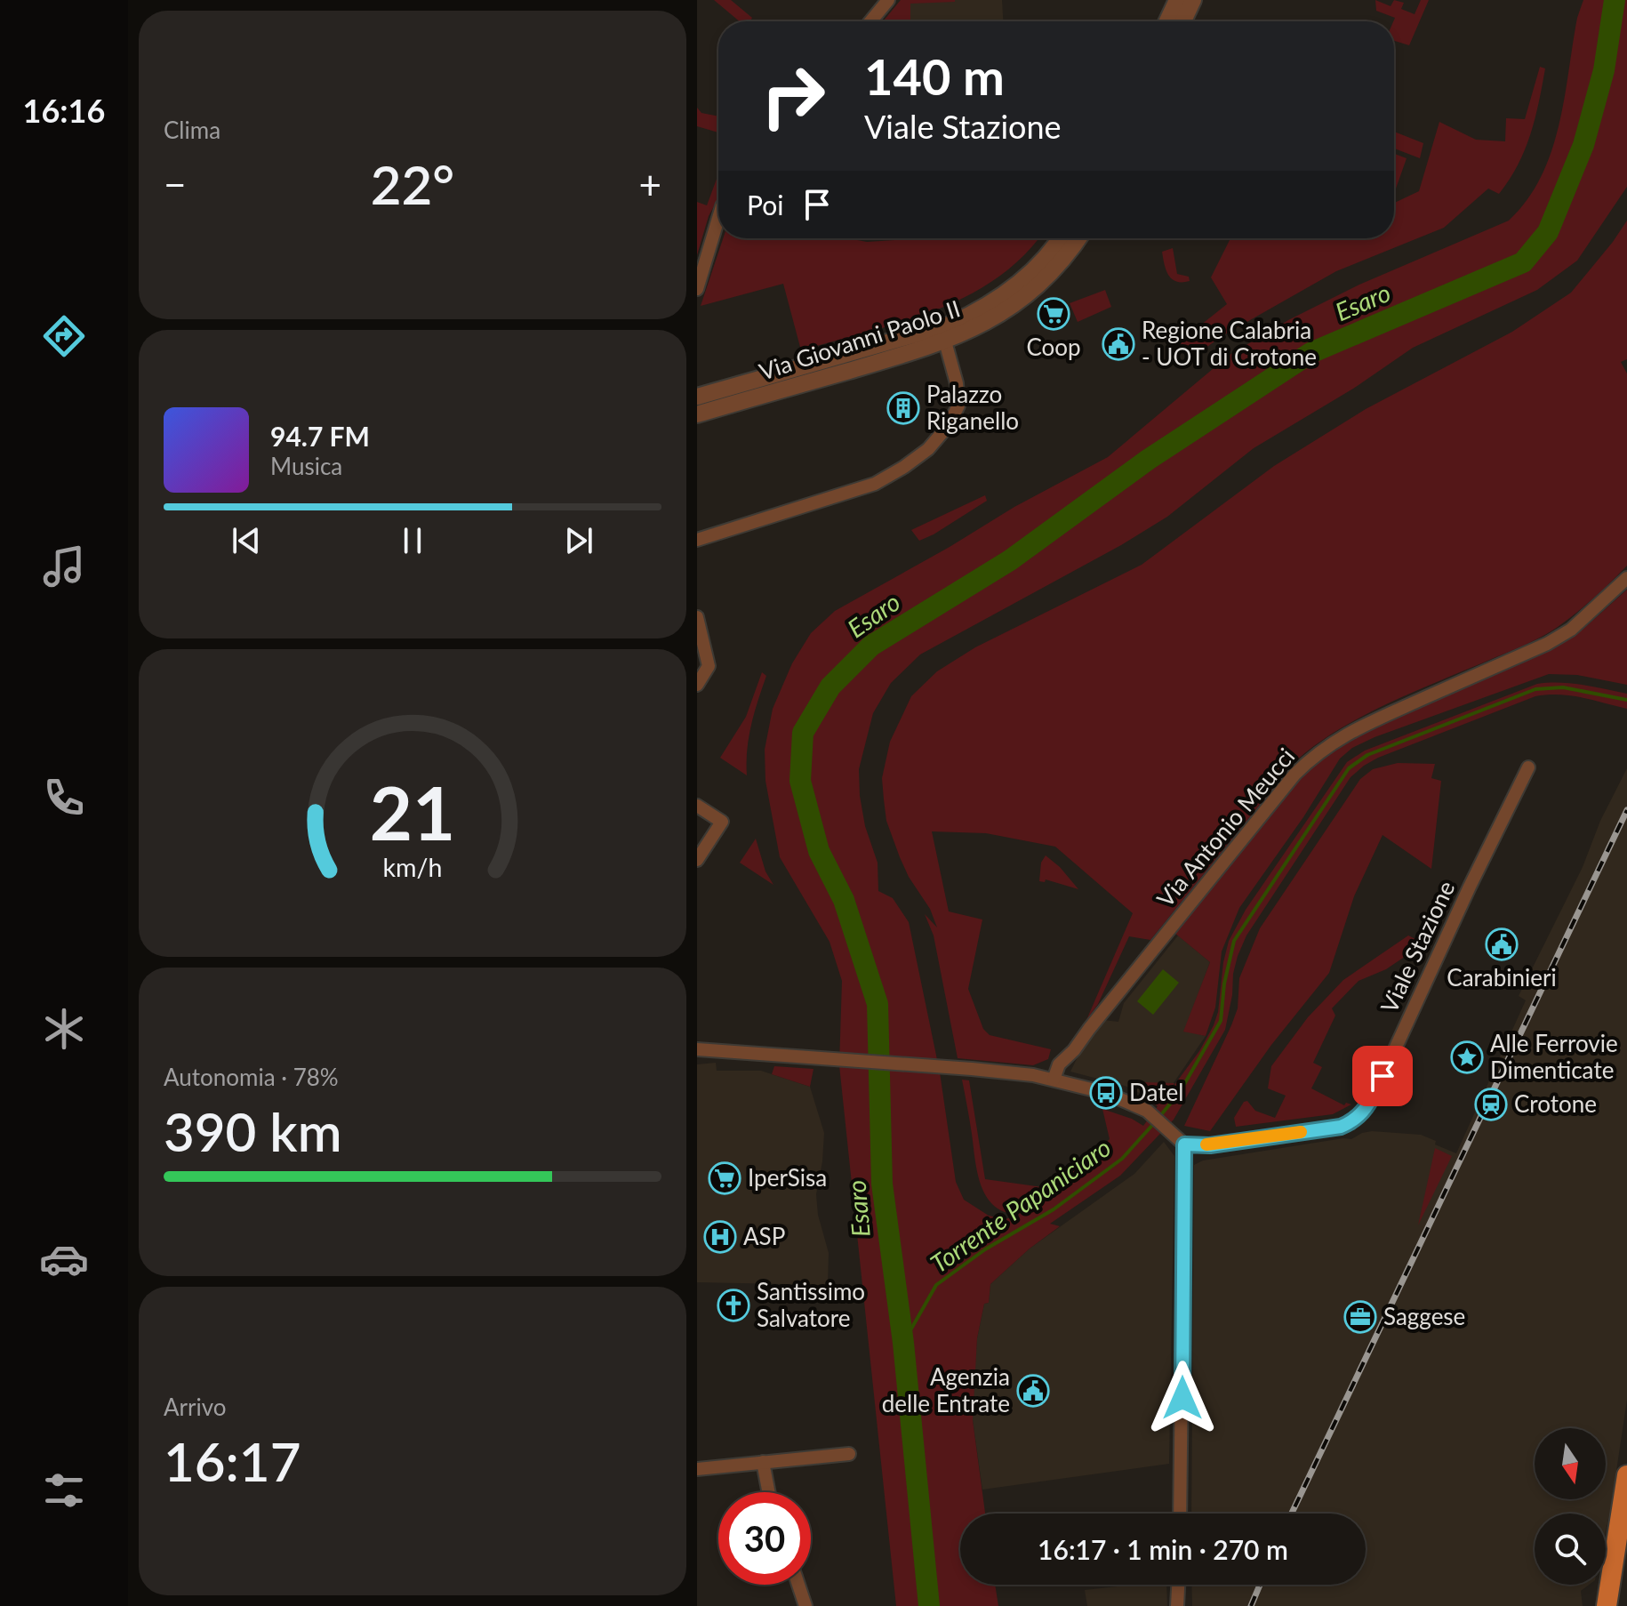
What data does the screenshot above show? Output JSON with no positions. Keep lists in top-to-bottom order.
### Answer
{
  "streets": {
    "street": ["Via Giovanni Paolo II", "Via Antonio Meucci", "Viale Stazione"]
  },
  "water": ["Esaro", "Torrente Papaniciaro"],
  "places": {
    "supermarket": ["Coop", "IperSisa"],
    "public building": ["Regione Calabria - UOT di Crotone", "Carabinieri", "Agenzia delle Entrate"],
    "building": ["Palazzo Riganello"],
    "place": ["Alle Ferrovie Dimenticate"],
    "bus stop": ["Datel"],
    "station": ["Crotone"],
    "hospital": ["ASP"],
    "church": ["Santissimo Salvatore"],
    "office": ["Saggese"]
  },
  "north": "bottom",
  "page": {
    "tabs": "16:16",
    "tile": [
      "Clima",
      ["Autonomia · 78%", "390 km"],
      ["Arrivo", "16:17"]
    ],
    "turn": ["140 m", "Viale Stazione"],
    "heat": ["−", "22°", "+"],
    "then": "Poi",
    "song": ["94.7 FM", "Musica"],
    "limit": "30",
    "trip": "16:17 · 1 min · 270 m",
    "gauge": ["21", "km/h"]
  }
}
